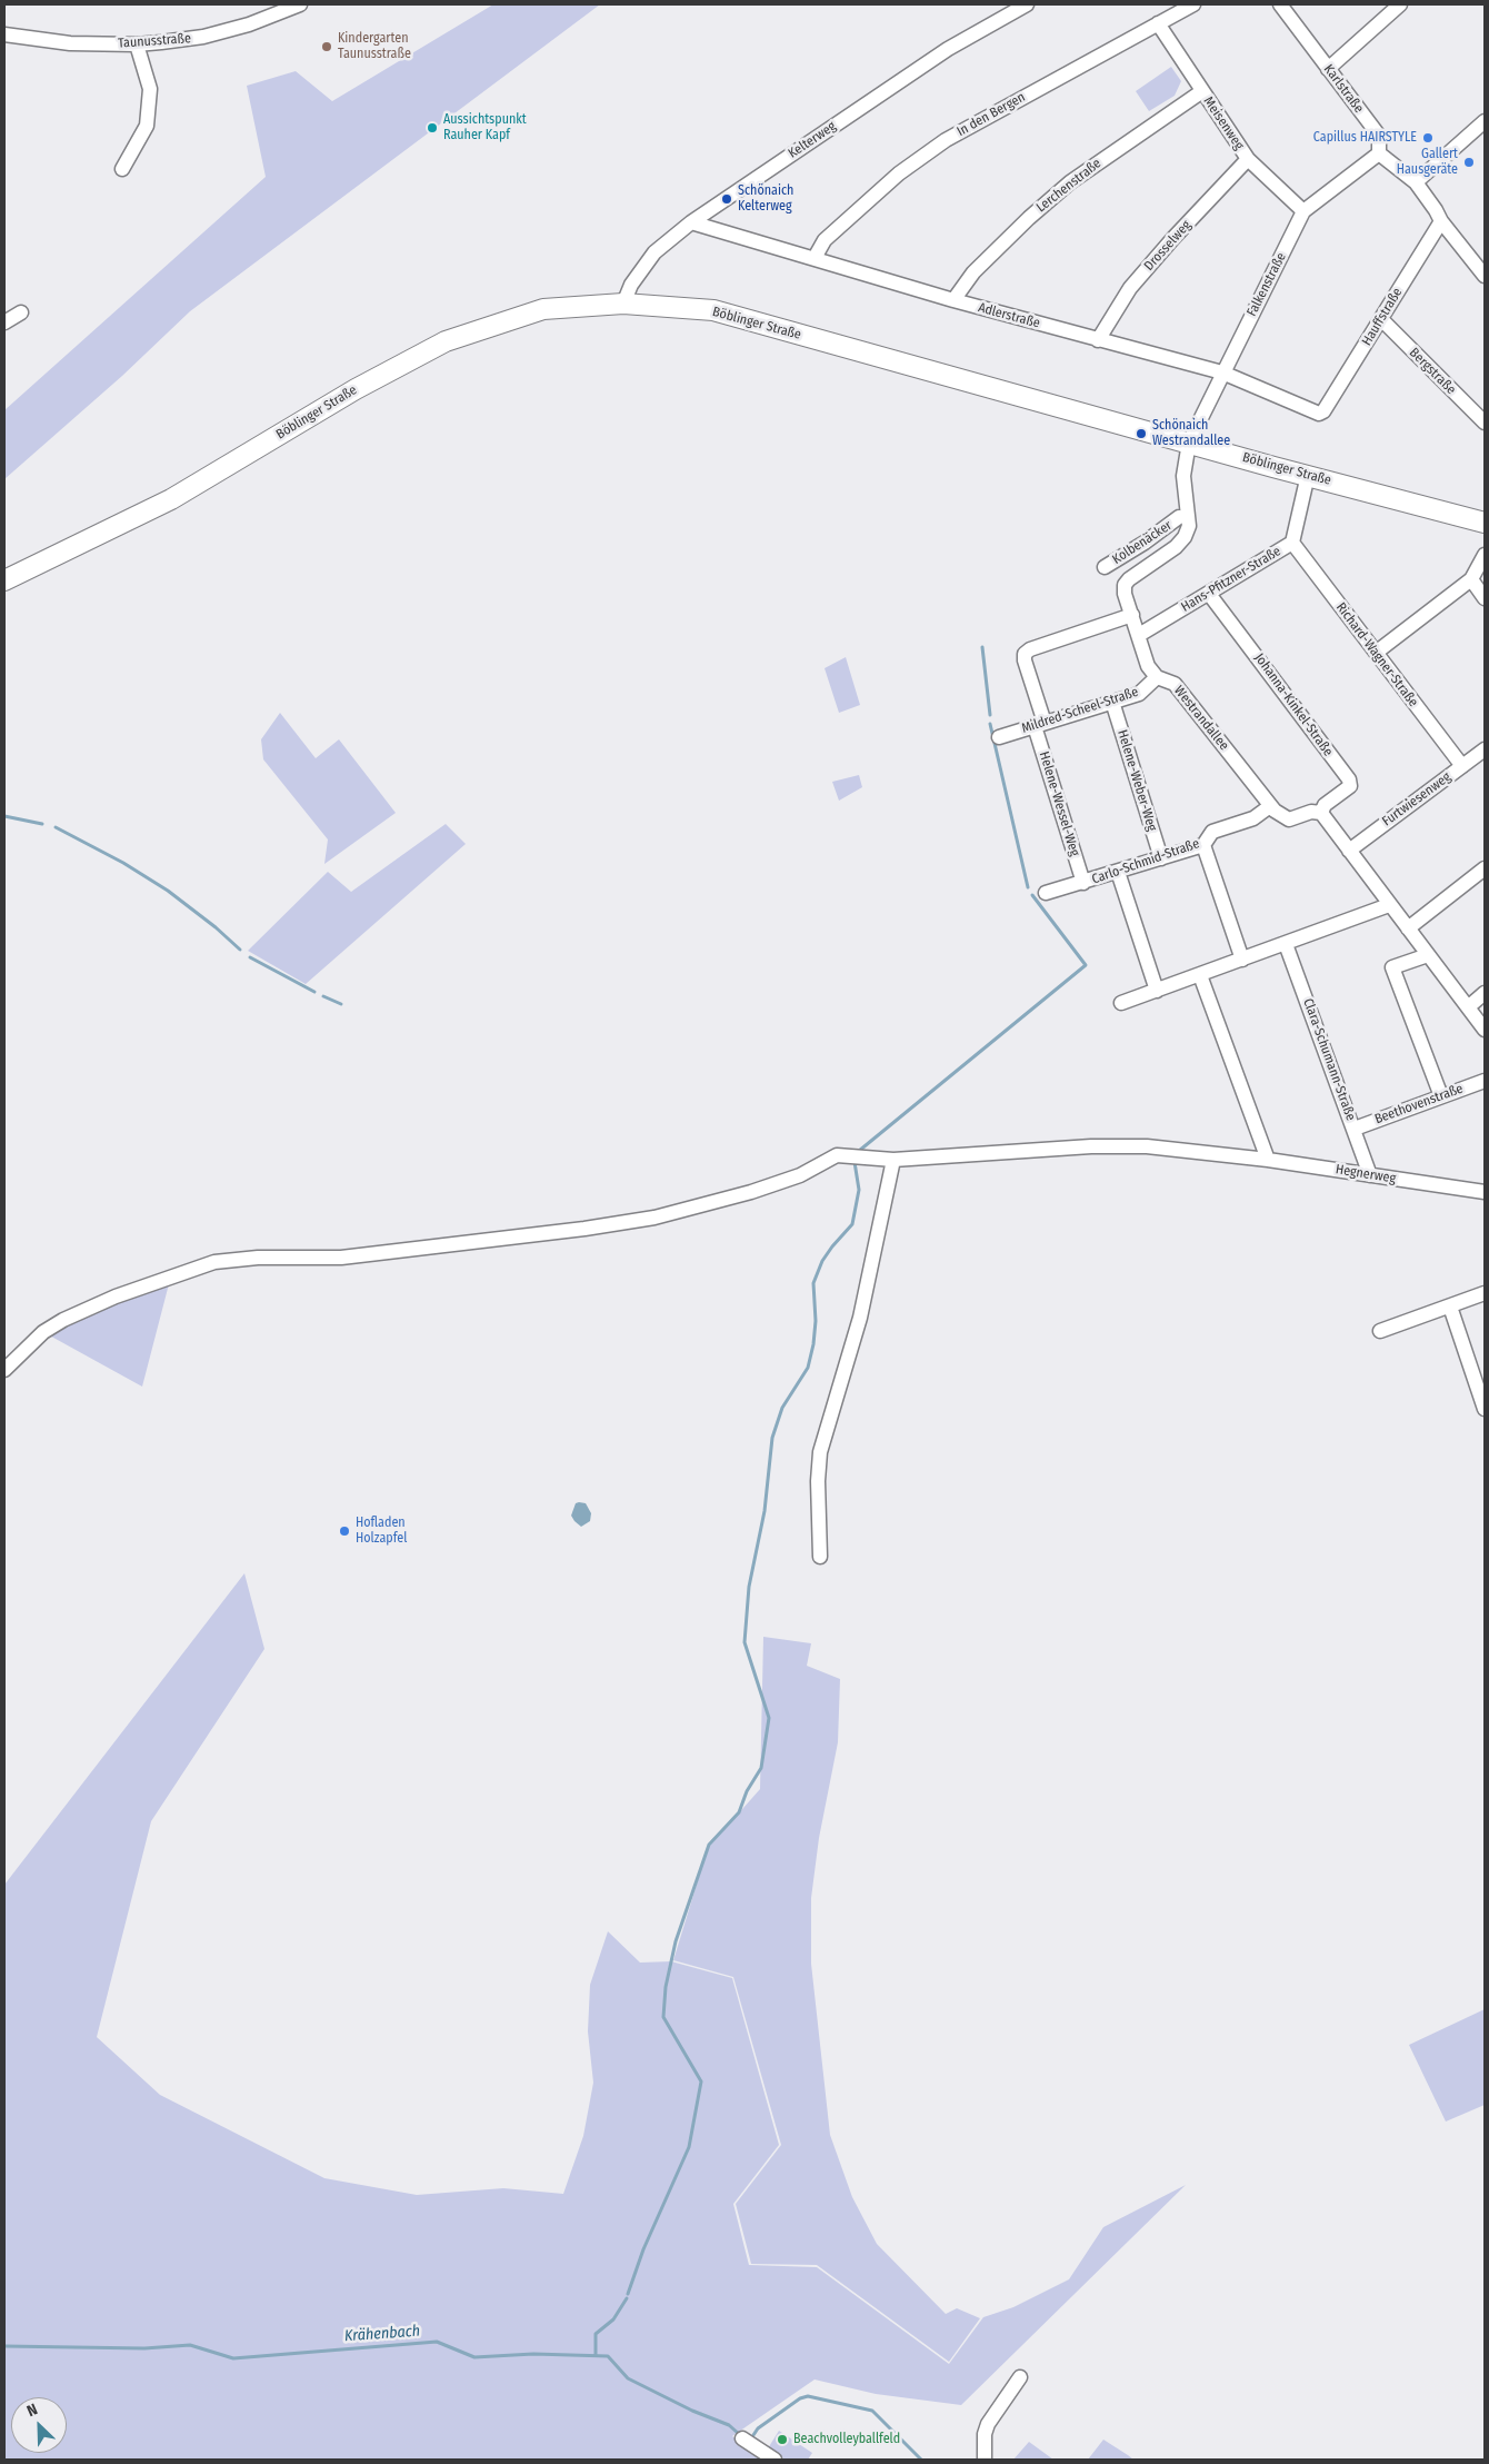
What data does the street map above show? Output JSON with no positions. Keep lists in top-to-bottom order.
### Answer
{
  "streets": {
    "main road": ["Böblinger Straße"],
    "street": [
      "Taunusstraße",
      "Karlstraße",
      "In den Bergen",
      "Meisenweg",
      "Kelterweg",
      "Lerchenstraße",
      "Drosselweg",
      "Falkenstraße",
      "Adlerstraße",
      "Hauffstraße",
      "Bergstraße",
      "Kolbenäcker",
      "Hans-Pfitzner-Straße",
      "Richard-Wagner-Straße",
      "Johanna-Kinkel-Straße",
      "Mildred-Scheel-Straße",
      "Westrandallee",
      "Helene-Weber-Weg",
      "Furtwiesenweg",
      "Helene-Wessel-Weg",
      "Carlo-Schmid-Straße",
      "Clara-Schumann-Straße",
      "Beethovenstraße",
      "Hegnerweg"
    ]
  },
  "crossings": [
    ["Karlstraße", "Falkenstraße"],
    ["In den Bergen", "Meisenweg"],
    ["In den Bergen", "Adlerstraße"],
    ["Meisenweg", "Lerchenstraße"],
    ["Meisenweg", "Drosselweg"],
    ["Meisenweg", "Falkenstraße"],
    ["Kelterweg", "Adlerstraße"],
    ["Kelterweg", "Böblinger Straße"],
    ["Lerchenstraße", "Adlerstraße"],
    ["Drosselweg", "Adlerstraße"],
    ["Falkenstraße", "Adlerstraße"],
    ["Falkenstraße", "Böblinger Straße"],
    ["Falkenstraße", "Westrandallee"],
    ["Adlerstraße", "Hauffstraße"],
    ["Hauffstraße", "Bergstraße"],
    ["Böblinger Straße", "Hans-Pfitzner-Straße"],
    ["Böblinger Straße", "Westrandallee"],
    ["Hans-Pfitzner-Straße", "Richard-Wagner-Straße"],
    ["Hans-Pfitzner-Straße", "Johanna-Kinkel-Straße"],
    ["Hans-Pfitzner-Straße", "Westrandallee"],
    ["Richard-Wagner-Straße", "Furtwiesenweg"],
    ["Johanna-Kinkel-Straße", "Westrandallee"],
    ["Mildred-Scheel-Straße", "Westrandallee"],
    ["Mildred-Scheel-Straße", "Helene-Weber-Weg"],
    ["Mildred-Scheel-Straße", "Helene-Wessel-Weg"],
    ["Westrandallee", "Helene-Wessel-Weg"],
    ["Westrandallee", "Carlo-Schmid-Straße"],
    ["Helene-Weber-Weg", "Carlo-Schmid-Straße"],
    ["Helene-Wessel-Weg", "Carlo-Schmid-Straße"],
    ["Clara-Schumann-Straße", "Beethovenstraße"],
    ["Clara-Schumann-Straße", "Hegnerweg"]
  ],
  "water": ["Krähenbach"],
  "places": [
    "Kindergarten Taunusstraße",
    "Aussichtspunkt Rauher Kapf",
    "Capillus HAIRSTYLE",
    "Gallert Hausgeräte",
    "Schönaich Kelterweg",
    "Schönaich Westrandallee",
    "Hofladen Holzapfel",
    "Beachvolleyballfeld"
  ],
  "north": "top left"
}
